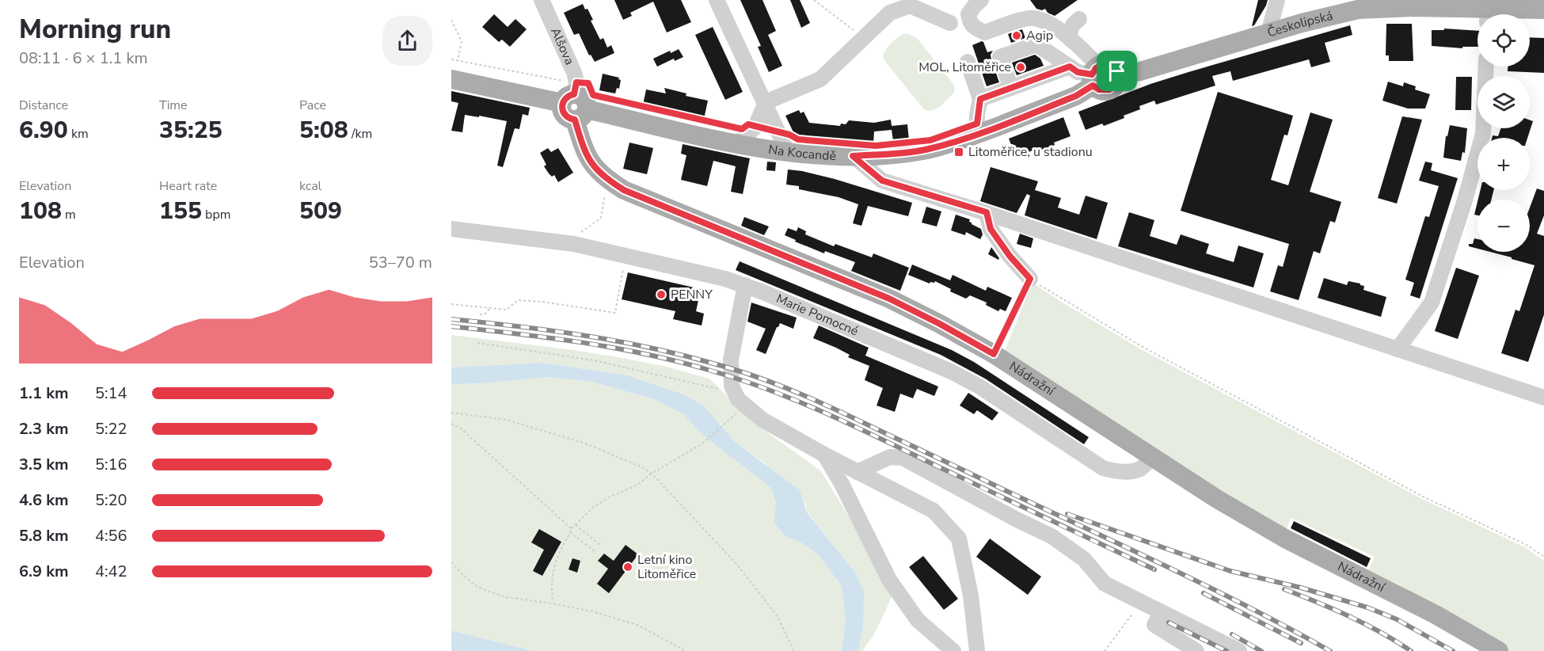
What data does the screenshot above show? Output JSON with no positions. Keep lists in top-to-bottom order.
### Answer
{
  "streets": {
    "main road": ["Českolipská", "Na Kocandě", "Nádražní"],
    "street": ["Alšova", "Marie Pomocné"]
  },
  "crossings": [
    ["Českolipská", "Na Kocandě"],
    ["Na Kocandě", "Nádražní"],
    ["Marie Pomocné", "Nádražní"]
  ],
  "places": {
    "other": [
      "Agip",
      "MOL, Litoměřice",
      "PENNY",
      "Letní kino Litoměřice"
    ],
    "transit": ["Litoměřice, u stadionu"]
  },
  "page": {
    "heading": ["Morning run", "08:11 · 6 × 1.1 km"],
    "map_buttons": ["+", "−"],
    "stats": [
      ["Distance", "6.90 km"],
      ["Time", "35:25"],
      ["Pace", "5:08 /km"],
      ["Elevation", "108 m"],
      ["Heart rate", "155 bpm"],
      ["kcal", "509"]
    ],
    "chart": ["Elevation", "53–70 m"],
    "list": [
      {
        "name": "1.1 km",
        "note": "5:14"
      },
      {
        "name": "2.3 km",
        "note": "5:22"
      },
      {
        "name": "3.5 km",
        "note": "5:16"
      },
      {
        "name": "4.6 km",
        "note": "5:20"
      },
      {
        "name": "5.8 km",
        "note": "4:56"
      },
      {
        "name": "6.9 km",
        "note": "4:42"
      }
    ]
  }
}
